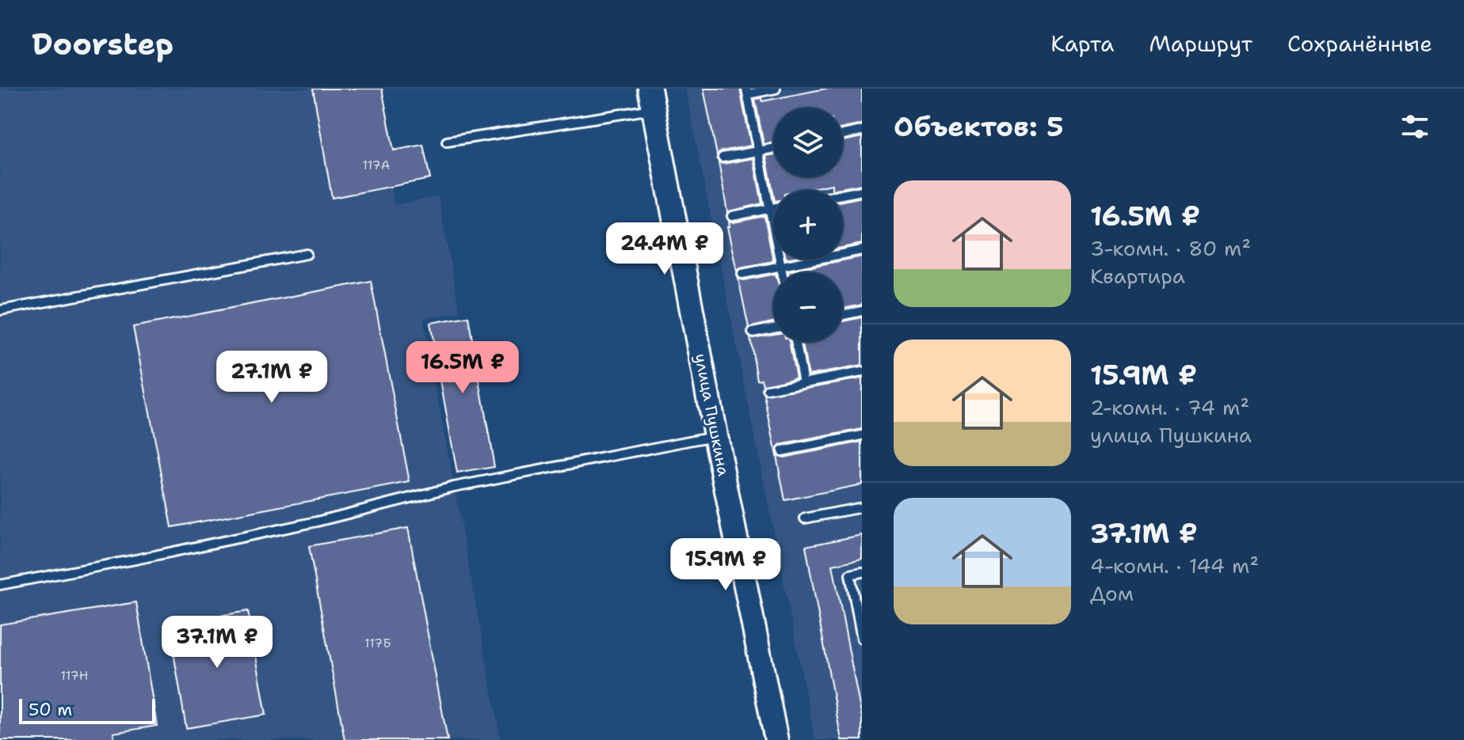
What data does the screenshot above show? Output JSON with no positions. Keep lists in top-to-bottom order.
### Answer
{
  "streets": {
    "main road": ["улица Пушкина"]
  },
  "house_numbers": ["117А", "117Б", "117Н"],
  "scale_bar": "50 m",
  "page": {
    "header": "Doorstep",
    "nav": ["Карта", "Маршрут", "Сохранённые"],
    "heading": "Объектов: 5",
    "map_buttons": ["+", "−"],
    "list": [
      {
        "name": "16.5M ₽",
        "note": "3-комн. · 80 m² · Квартира"
      },
      {
        "name": "15.9M ₽",
        "note": "2-комн. · 74 m² · улица Пушкина"
      },
      {
        "name": "37.1M ₽",
        "note": "4-комн. · 144 m² · Дом"
      }
    ],
    "price": [
      "24.4M ₽",
      "16.5M ₽",
      "27.1M ₽",
      "15.9M ₽",
      "37.1M ₽"
    ],
    "scale": "50 m"
  }
}
